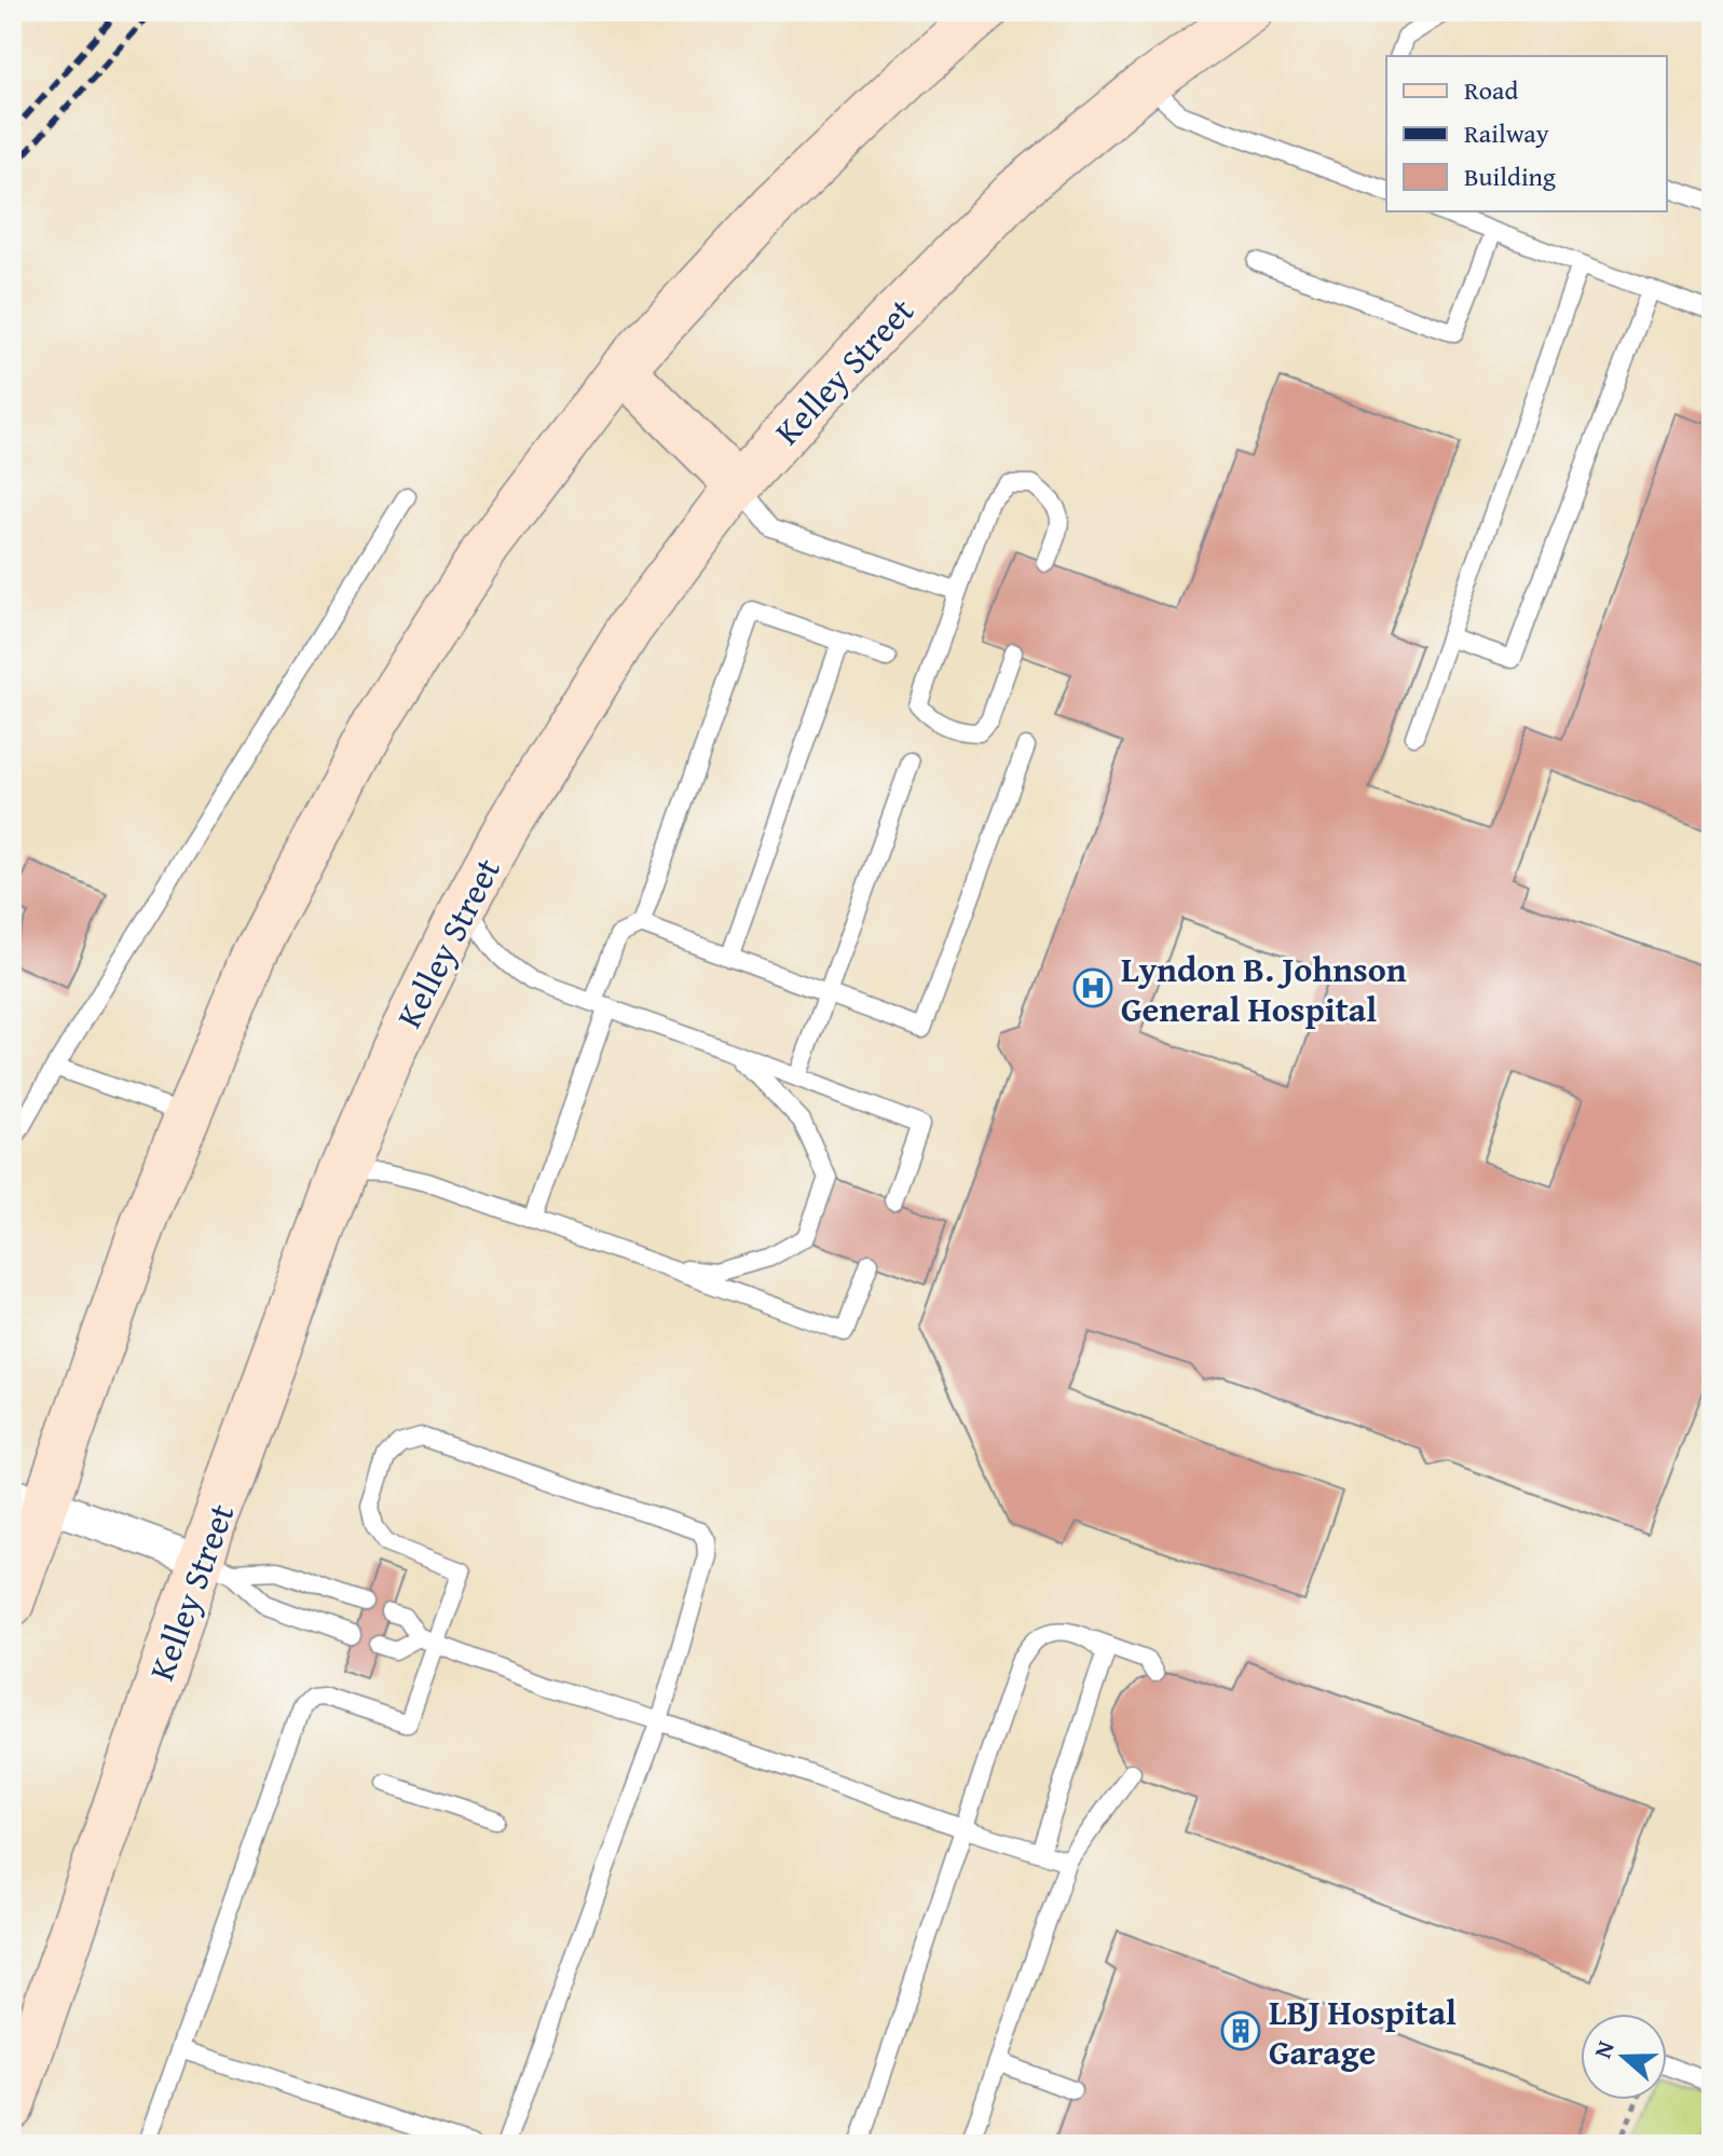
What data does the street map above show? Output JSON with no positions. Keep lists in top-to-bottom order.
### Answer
{
  "streets": {
    "main road": ["Kelley Street"]
  },
  "places": {
    "hospital": ["Lyndon B. Johnson General Hospital"],
    "building": ["LBJ Hospital Garage"]
  },
  "legend": ["Road", "Railway", "Building"],
  "north": "left"
}
